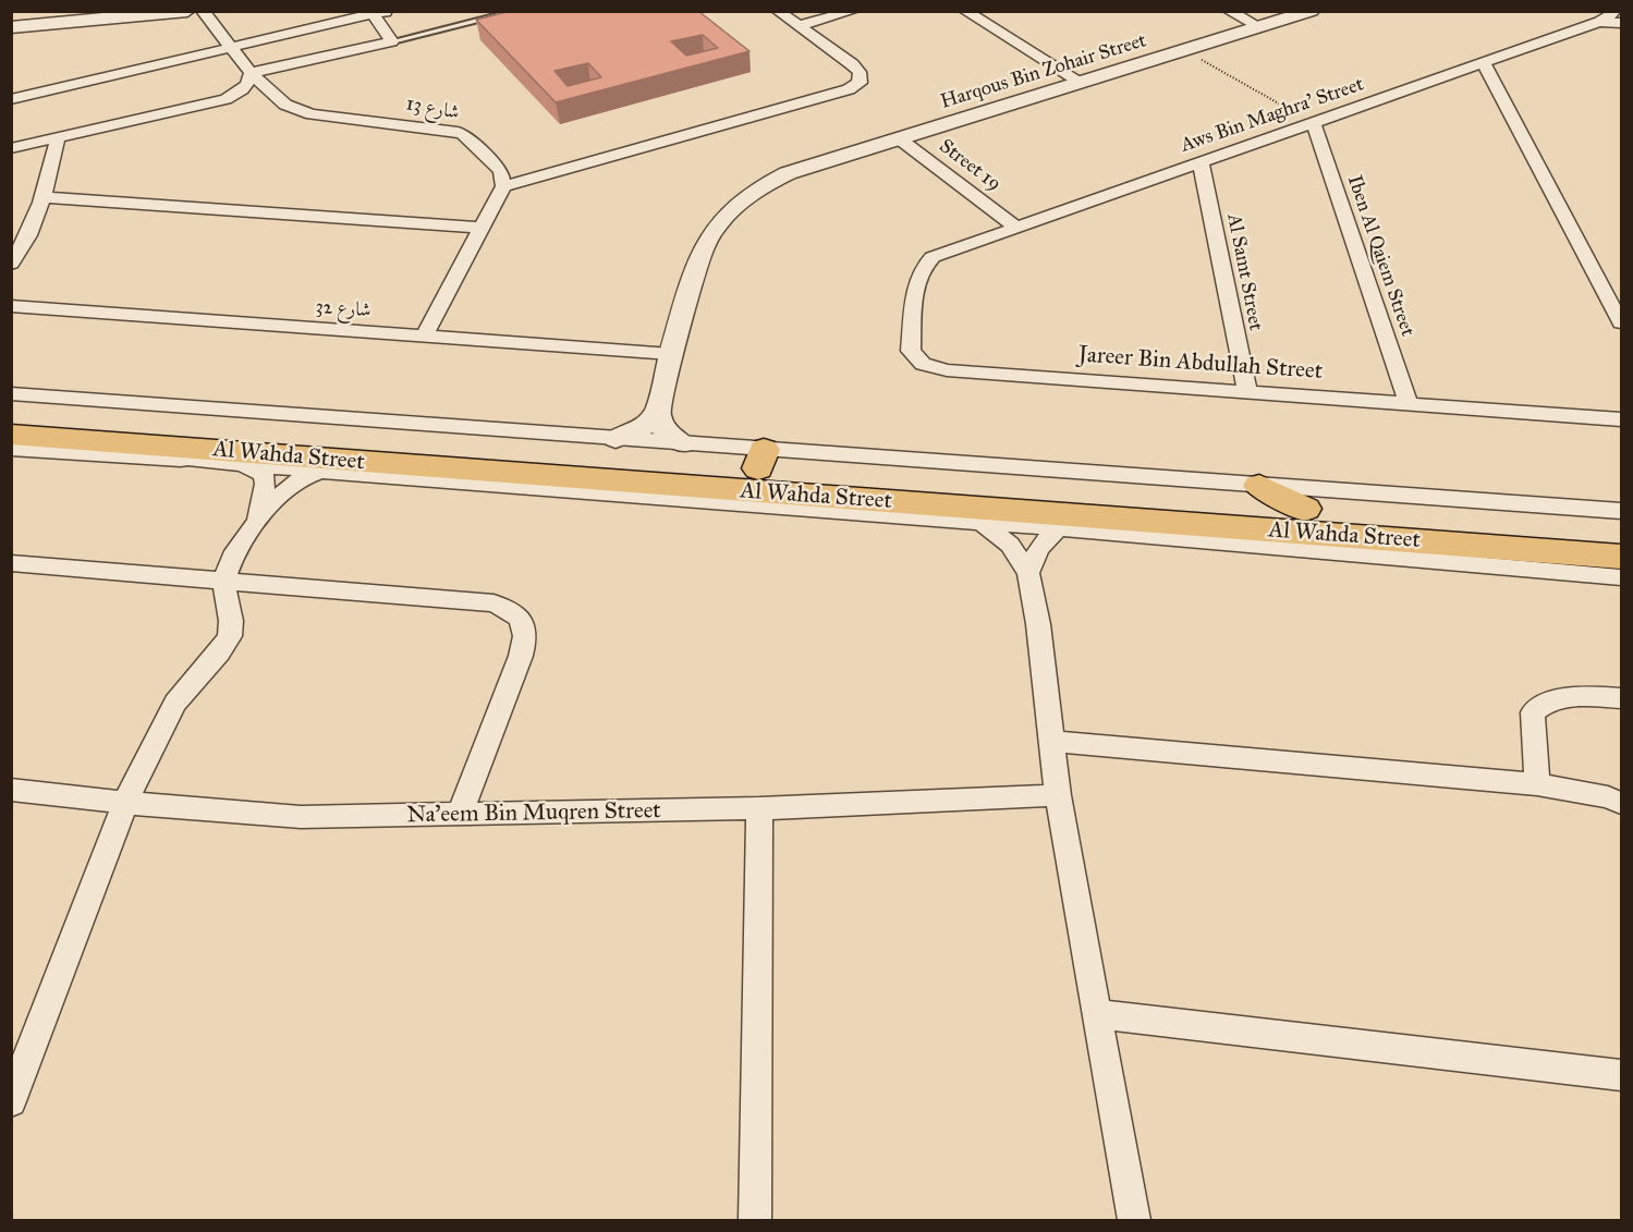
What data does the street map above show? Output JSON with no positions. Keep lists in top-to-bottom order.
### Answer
{
  "streets": {
    "main road": ["Al Wahda Street"],
    "street": [
      "Harqous Bin Zohair Street",
      "شارع 13",
      "Aws Bin Maghra' Street",
      "Street 19",
      "Iben Al Qaiem Street",
      "Al Samt Street",
      "شارع 32",
      "Jareer Bin Abdullah Street",
      "Na'eem Bin Muqren Street"
    ]
  },
  "crossings": [
    ["Harqous Bin Zohair Street", "Street 19"],
    ["Harqous Bin Zohair Street", "شارع 32"],
    ["Aws Bin Maghra' Street", "Street 19"],
    ["Aws Bin Maghra' Street", "Iben Al Qaiem Street"],
    ["Aws Bin Maghra' Street", "Al Samt Street"],
    ["Aws Bin Maghra' Street", "Jareer Bin Abdullah Street"],
    ["Iben Al Qaiem Street", "Jareer Bin Abdullah Street"],
    ["Al Samt Street", "Jareer Bin Abdullah Street"]
  ]
}
